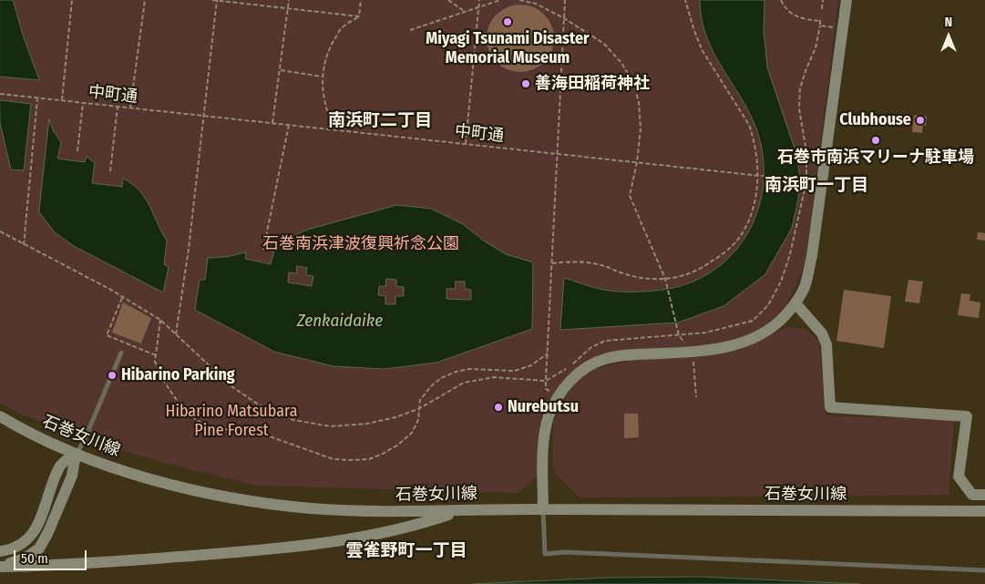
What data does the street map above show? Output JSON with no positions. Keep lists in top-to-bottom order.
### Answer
{
  "streets": {
    "street": ["石巻女川線"],
    "path": ["中町通"]
  },
  "districts": ["南浜町二丁目", "南浜町一丁目", "雲雀野町一丁目"],
  "water": ["Zenkaidaike"],
  "parks": ["石巻南浜津波復興祈念公園", "Hibarino Matsubara Pine Forest"],
  "places": [
    "Miyagi Tsunami Disaster Memorial Museum",
    "善海田稲荷神社",
    "Clubhouse",
    "石巻市南浜マリーナ駐車場",
    "Hibarino Parking",
    "Nurebutsu"
  ],
  "scale_bar": "50 m",
  "north": "top"
}
